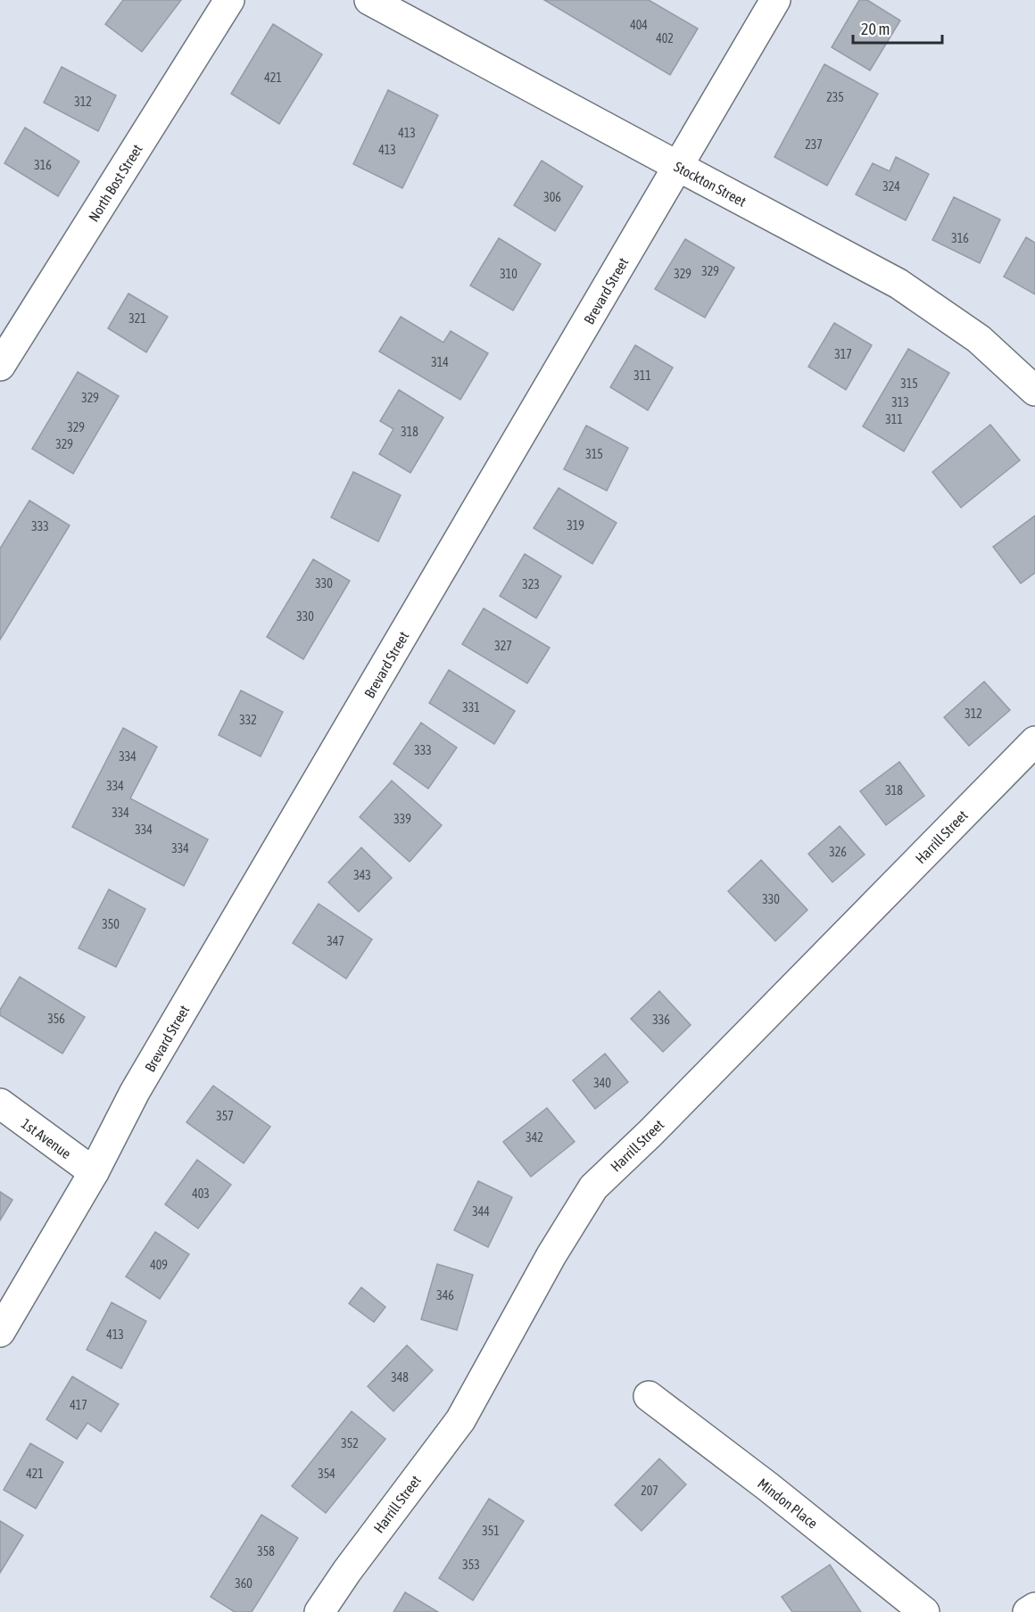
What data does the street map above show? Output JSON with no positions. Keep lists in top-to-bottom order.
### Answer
{
  "streets": {
    "street": [
      "North Bost Street",
      "Stockton Street",
      "Brevard Street",
      "Harrill Street",
      "1st Avenue",
      "Mindon Place"
    ]
  },
  "crossings": [
    ["Stockton Street", "Brevard Street"],
    ["Brevard Street", "1st Avenue"]
  ],
  "house_numbers": [
    "404",
    "402",
    "421",
    "235",
    "312",
    "413",
    "237",
    "413",
    "316",
    "324",
    "306",
    "316",
    "329",
    "310",
    "329",
    "321",
    "317",
    "314",
    "311",
    "315",
    "329",
    "313",
    "311",
    "329",
    "318",
    "329",
    "315",
    "319",
    "333",
    "330",
    "323",
    "330",
    "327",
    "331",
    "312",
    "332",
    "333",
    "334",
    "334",
    "318",
    "334",
    "339",
    "334",
    "334",
    "326",
    "343",
    "330",
    "350",
    "347",
    "356",
    "336",
    "340",
    "357",
    "342",
    "403",
    "344",
    "409",
    "346",
    "413",
    "348",
    "417",
    "352",
    "421",
    "354",
    "207",
    "351",
    "358",
    "353",
    "360"
  ],
  "scale_bar": "20 m"
}
